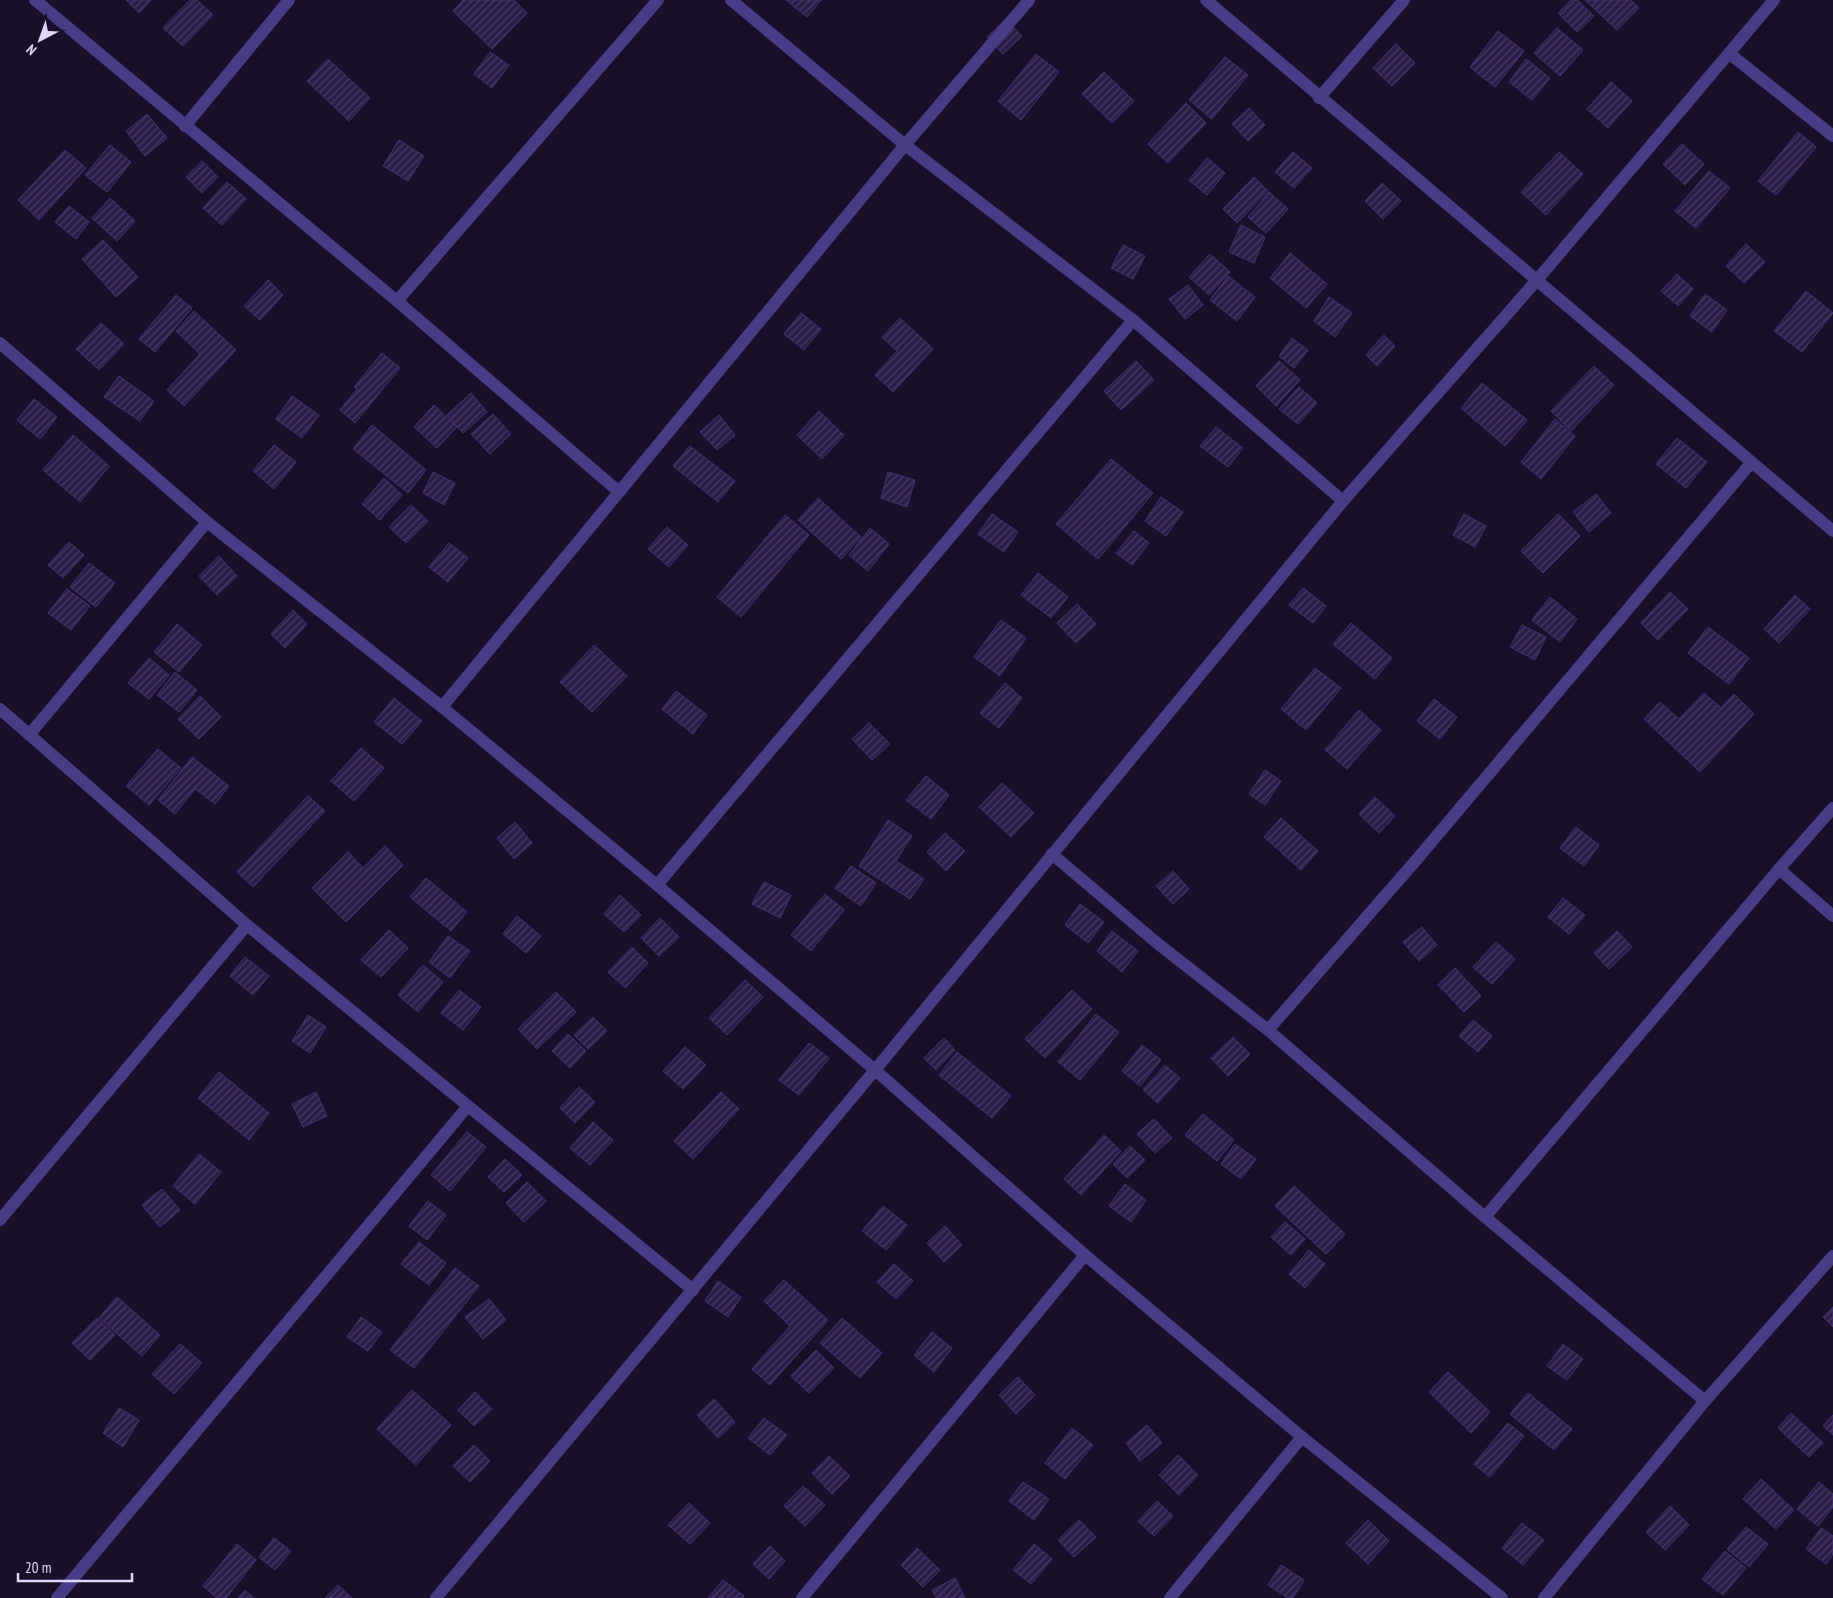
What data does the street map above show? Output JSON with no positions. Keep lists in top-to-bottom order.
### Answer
{
  "scale_bar": "20 m",
  "north": "bottom left"
}
